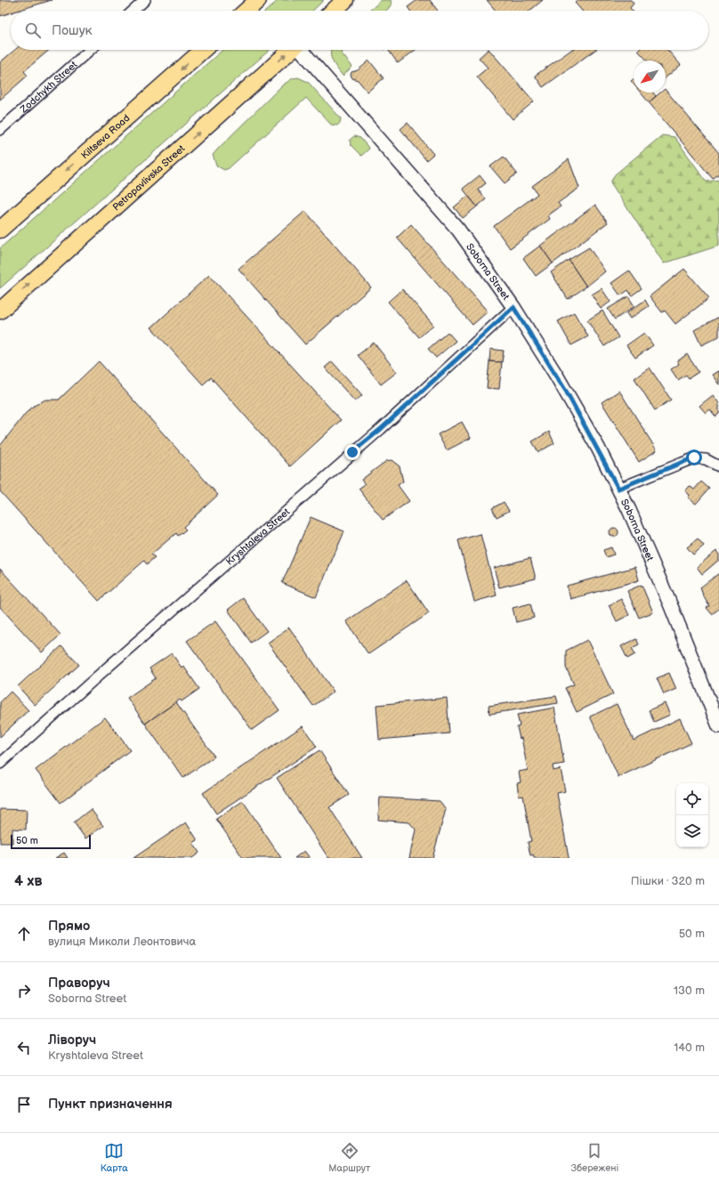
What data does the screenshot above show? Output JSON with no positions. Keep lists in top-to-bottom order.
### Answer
{
  "streets": {
    "highway": ["Kiltseva Road", "Petropavlivska Street"],
    "main road": ["Soborna Street"],
    "street": ["Zodchykh Street", "Kryshtaleva Street"]
  },
  "crossings": [
    ["Soborna Street", "Kryshtaleva Street"]
  ],
  "one_way": ["Kiltseva Road", "Petropavlivska Street"],
  "scale_bar": "50 m",
  "north": "bottom left",
  "page": {
    "search": "Пошук",
    "scale": "50 m",
    "heading": ["4 хв", "Пішки · 320 m"],
    "list": [
      ["Прямо", "вулиця Миколи Леонтовича", "50 m"],
      ["Праворуч", "Soborna Street", "130 m"],
      ["Ліворуч", "Kryshtaleva Street", "140 m"],
      "Пункт призначення"
    ],
    "nav": ["Карта", "Маршрут", "Збережені"]
  }
}
